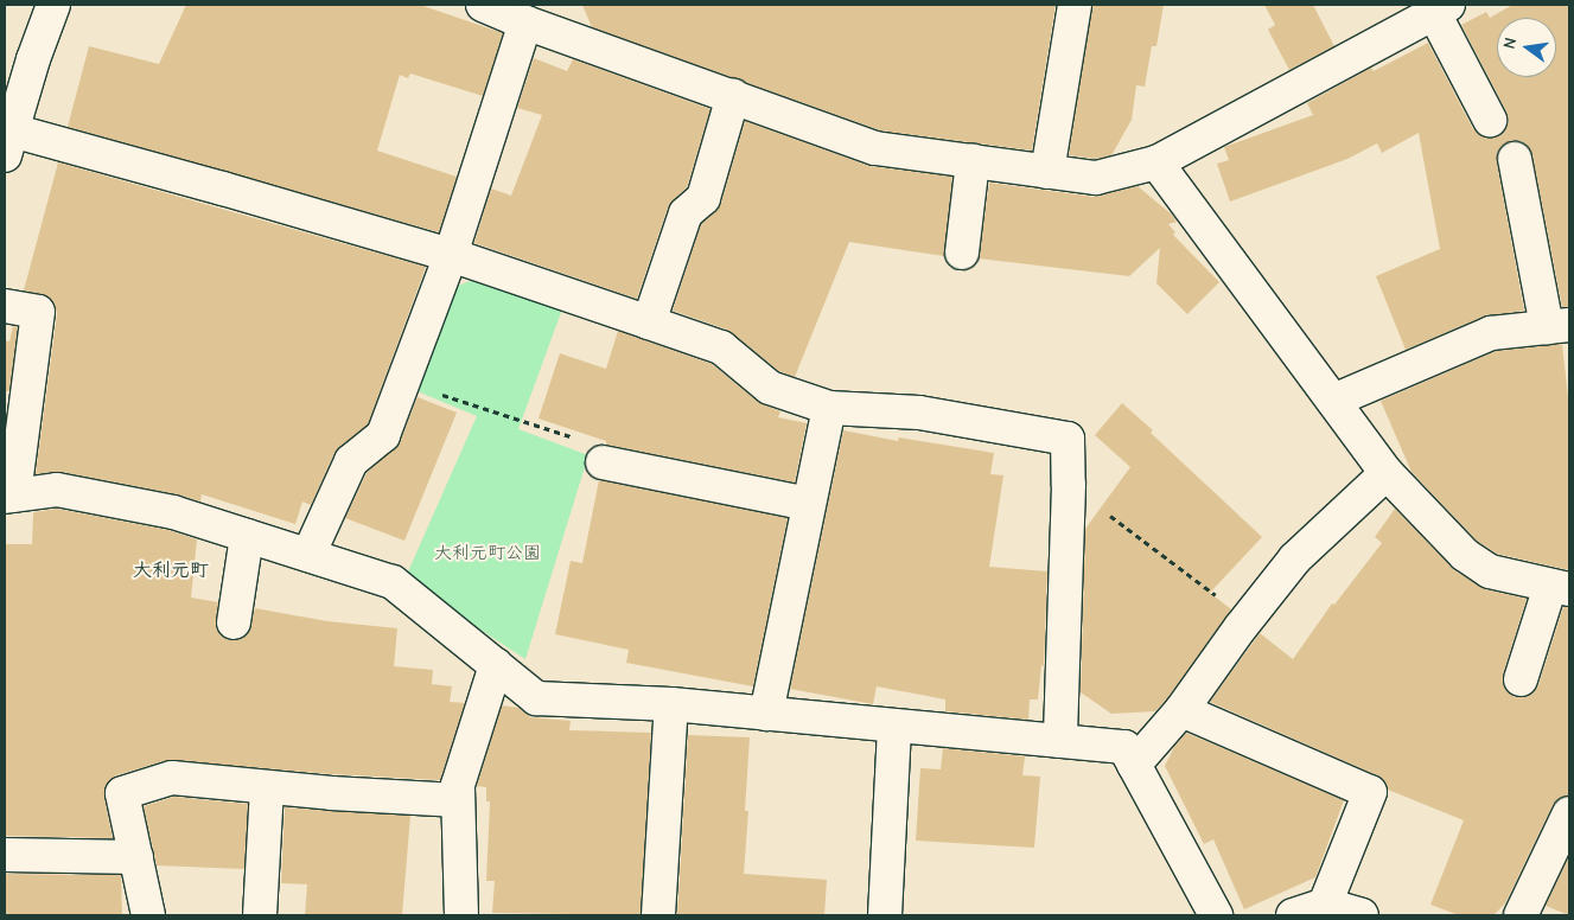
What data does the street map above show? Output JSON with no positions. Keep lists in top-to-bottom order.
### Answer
{
  "districts": ["大利元町"],
  "parks": ["大利元町公園"],
  "north": "left"
}
